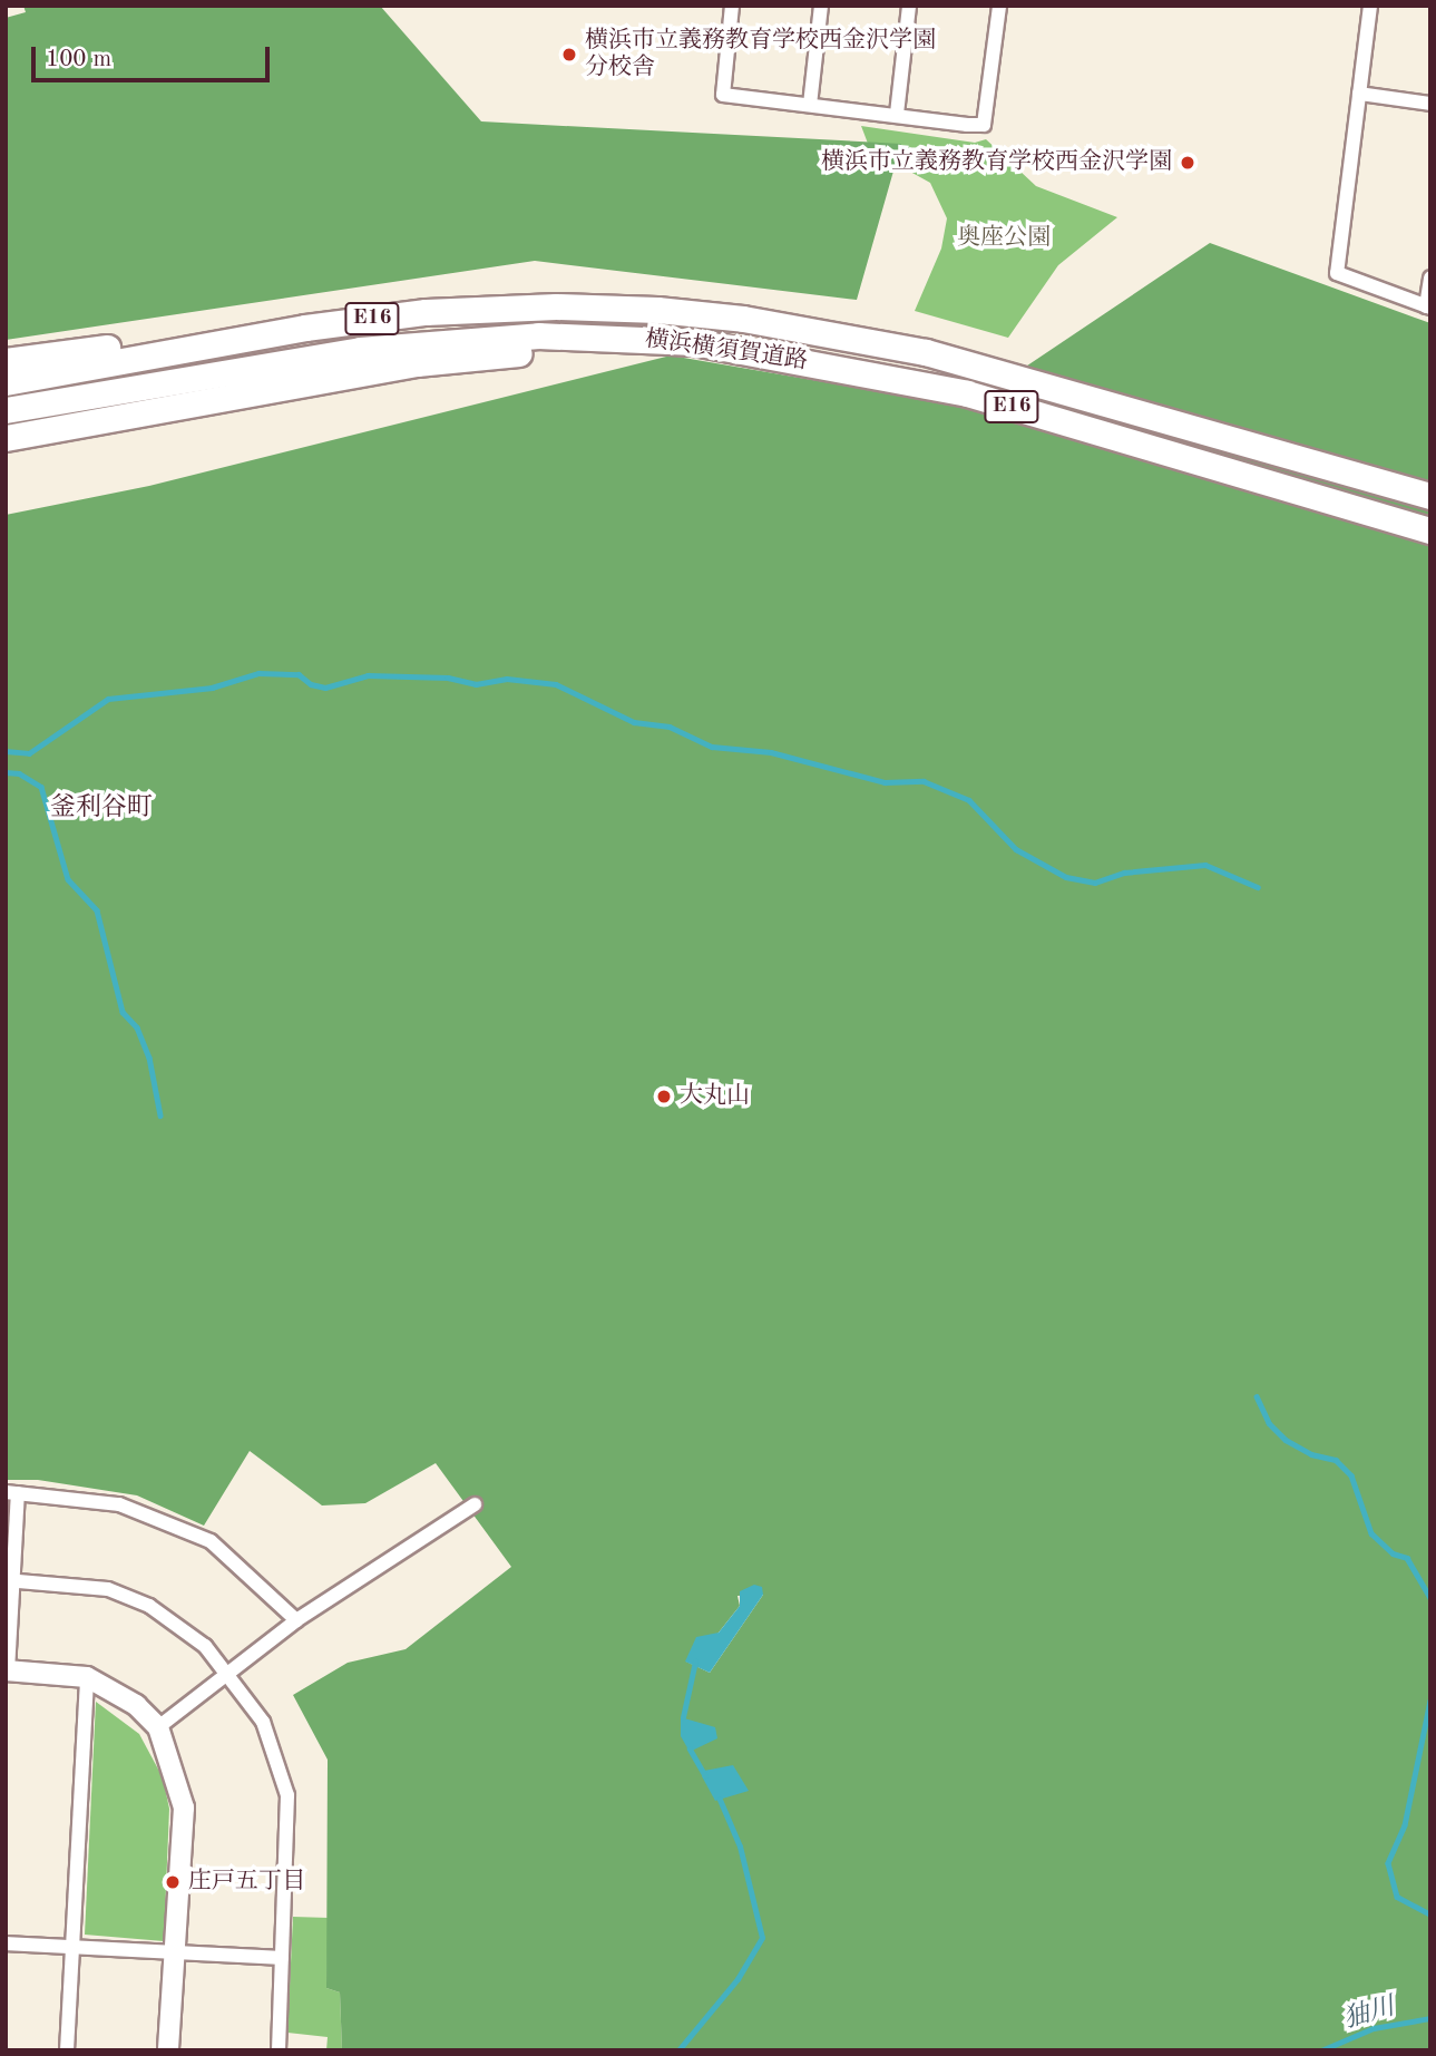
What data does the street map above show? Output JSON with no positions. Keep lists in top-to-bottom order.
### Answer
{
  "streets": {
    "highway": ["E16", "横浜横須賀道路"]
  },
  "crossings": [
    ["E16", "横浜横須賀道路"]
  ],
  "districts": ["釜利谷町"],
  "water": ["㹨川"],
  "parks": ["奥座公園"],
  "places": [
    "横浜市立義務教育学校西金沢学園 分校舎",
    "横浜市立義務教育学校西金沢学園",
    "大丸山",
    "庄戸五丁目"
  ],
  "scale_bar": "100 m"
}
